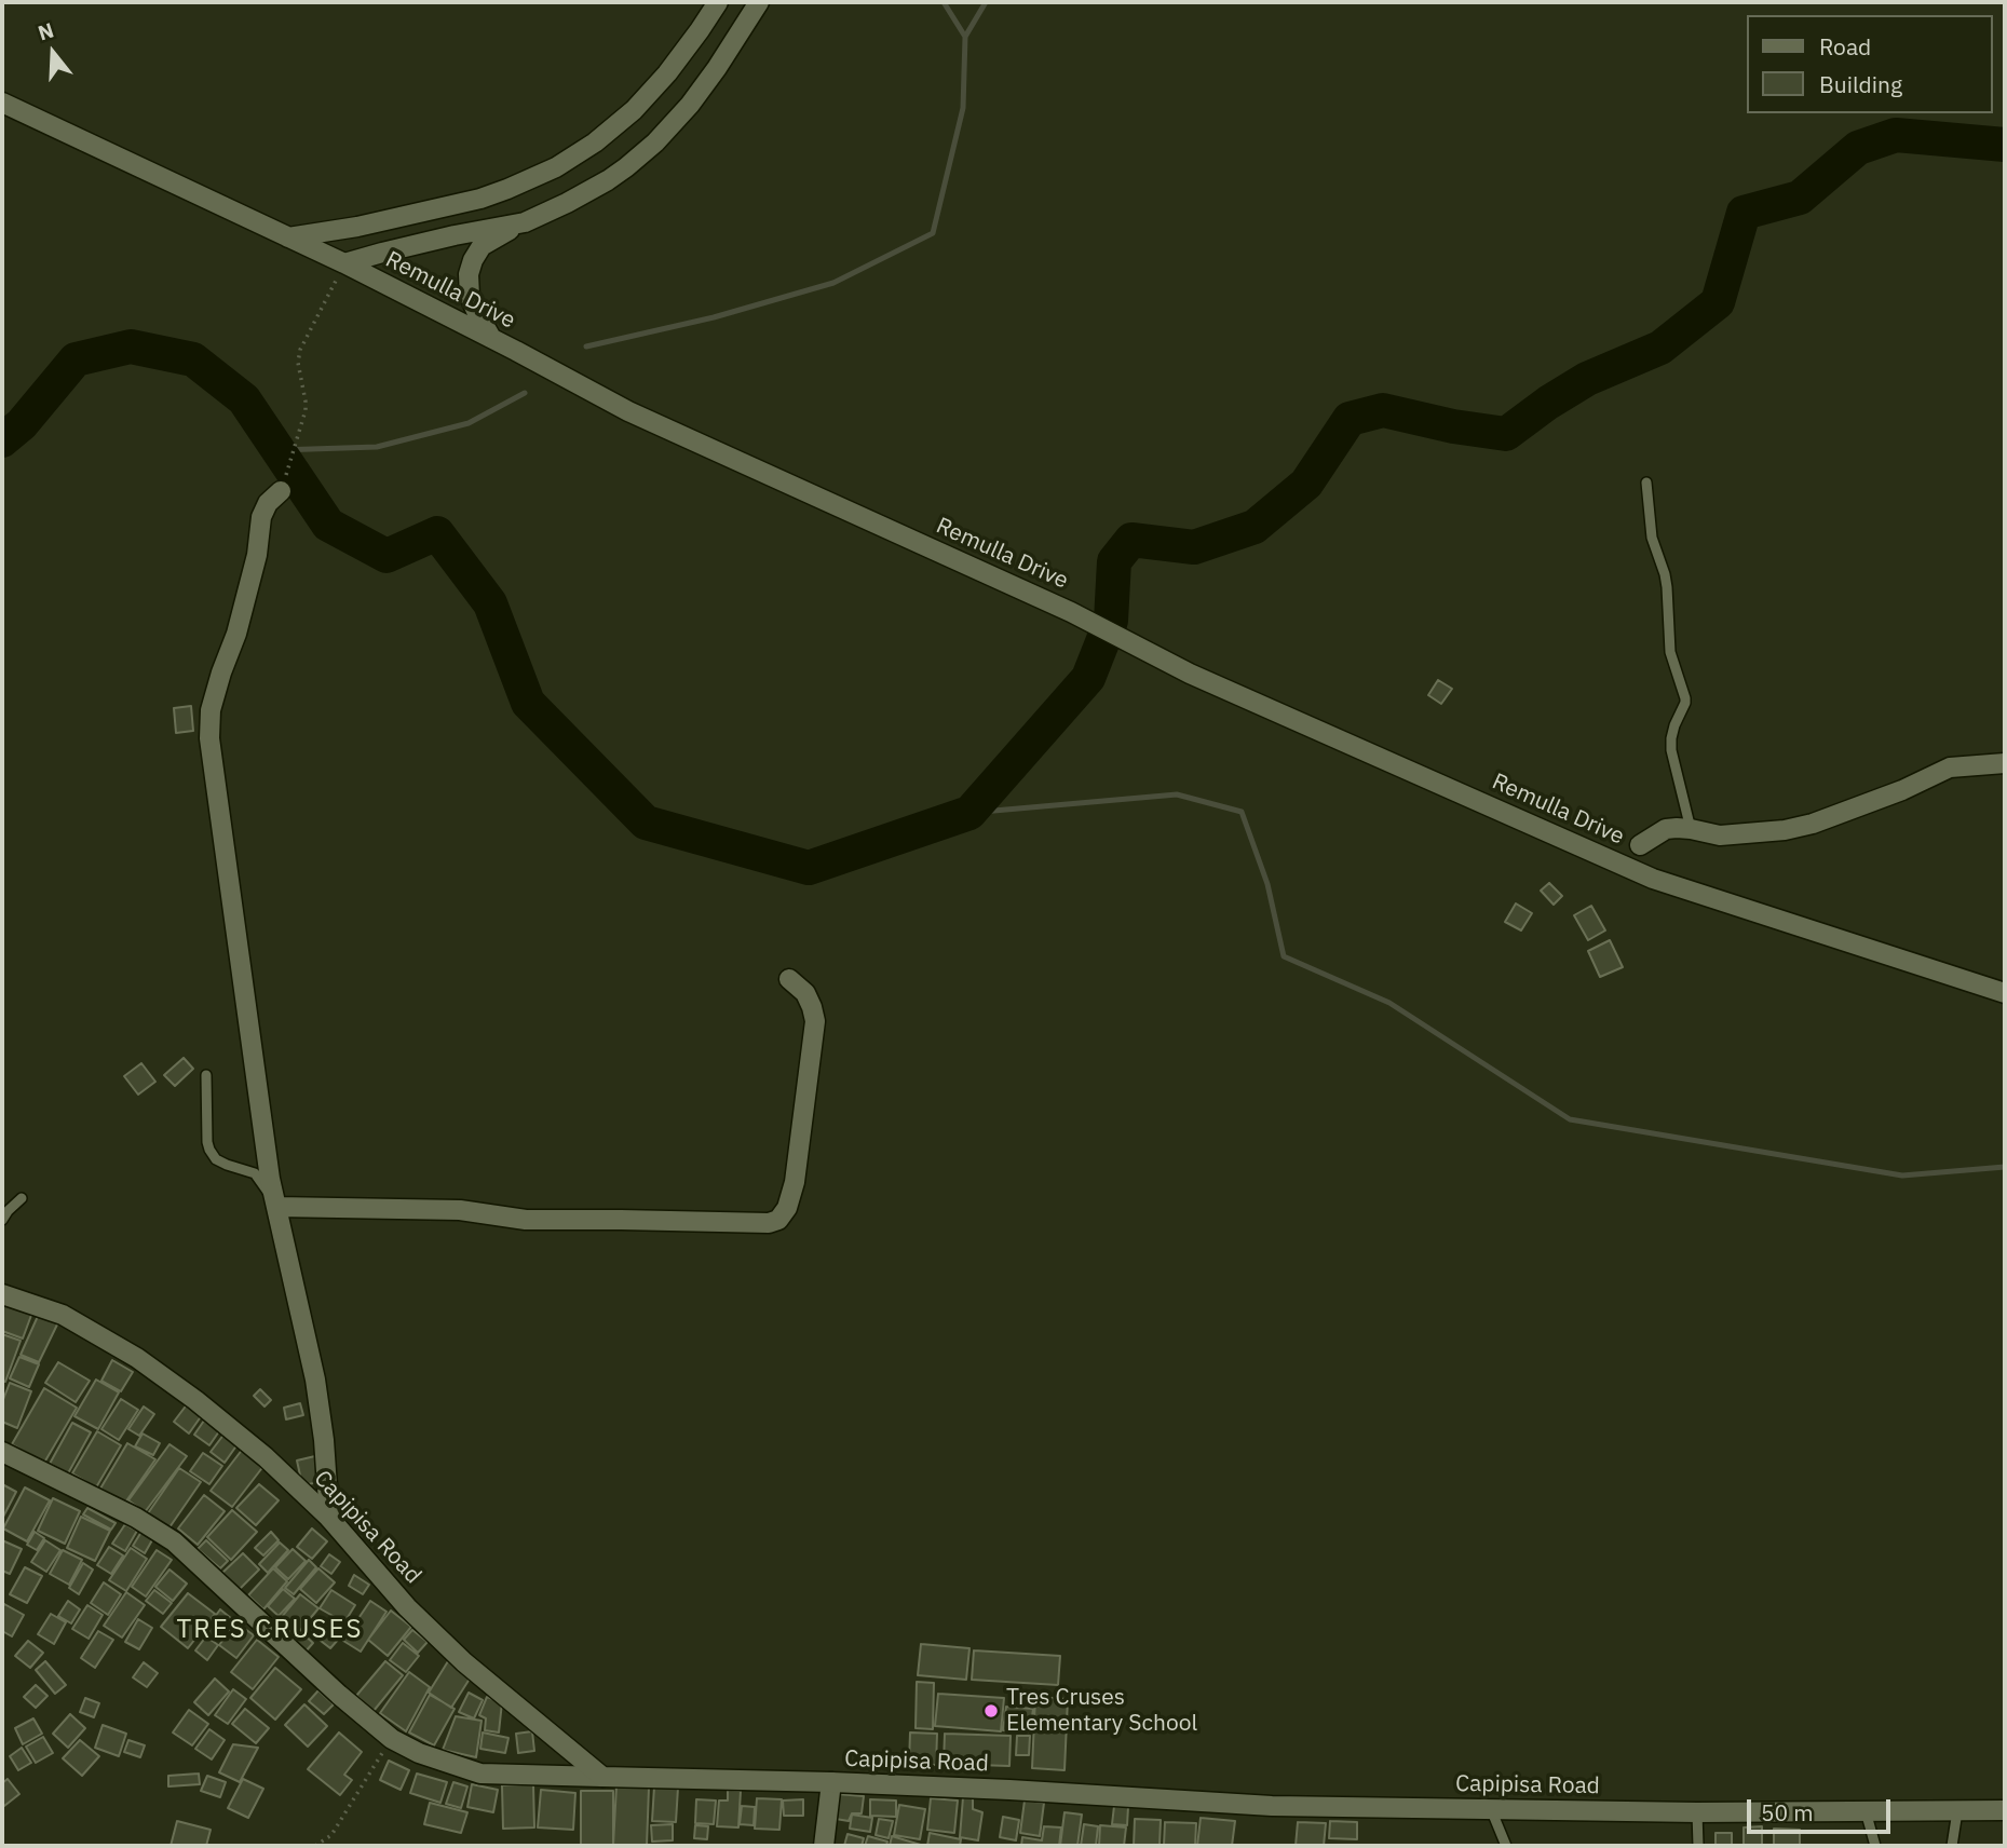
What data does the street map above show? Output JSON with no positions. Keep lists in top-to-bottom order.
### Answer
{
  "streets": {
    "street": ["Remulla Drive", "Capipisa Road"]
  },
  "districts": ["TRES CRUSES"],
  "places": ["Tres Cruses Elementary School"],
  "legend": ["Road", "Building"],
  "scale_bar": "50 m",
  "north": "top"
}
